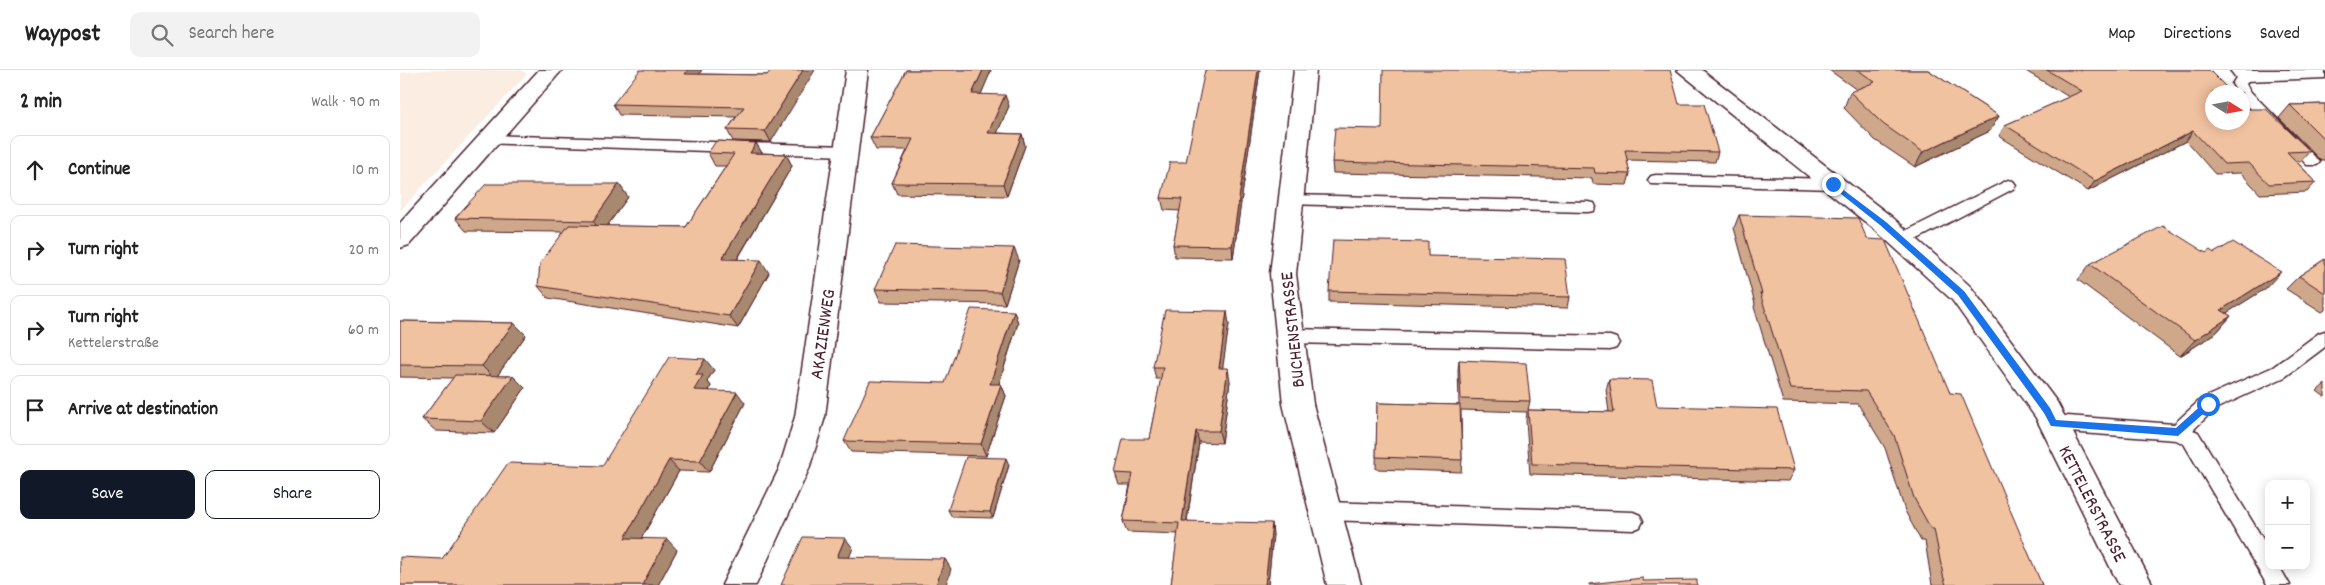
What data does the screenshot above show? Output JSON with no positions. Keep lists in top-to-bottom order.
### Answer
{
  "streets": {
    "street": ["BUCHENSTRASSE", "AKAZIENWEG", "KETTELERSTRASSE"]
  },
  "north": "right",
  "page": {
    "header": "Waypost",
    "search": "Search here",
    "nav": ["Map", "Directions", "Saved"],
    "heading": ["2 min", "Walk · 90 m"],
    "list": [
      ["Continue", "10 m"],
      ["Turn right", "20 m"],
      ["Turn right", "Kettelerstraße", "60 m"],
      "Arrive at destination"
    ],
    "buttons": ["Save", "Share"],
    "map_buttons": ["+", "−"]
  }
}
